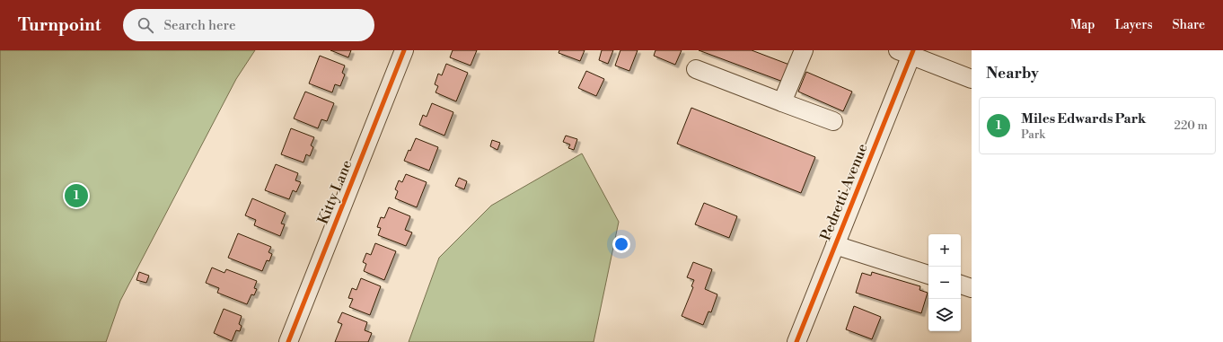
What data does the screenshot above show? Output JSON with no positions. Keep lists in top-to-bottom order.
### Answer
{
  "streets": {
    "street": ["Kitty Lane", "Pedretti Avenue"]
  },
  "page": {
    "header": "Turnpoint",
    "search": "Search here",
    "nav": ["Map", "Layers", "Share"],
    "heading": "Nearby",
    "list": [
      {
        "mark": "1",
        "name": "Miles Edwards Park",
        "note": "Park",
        "value": "220 m"
      }
    ],
    "pins": "1",
    "map_buttons": ["+", "−"]
  }
}
